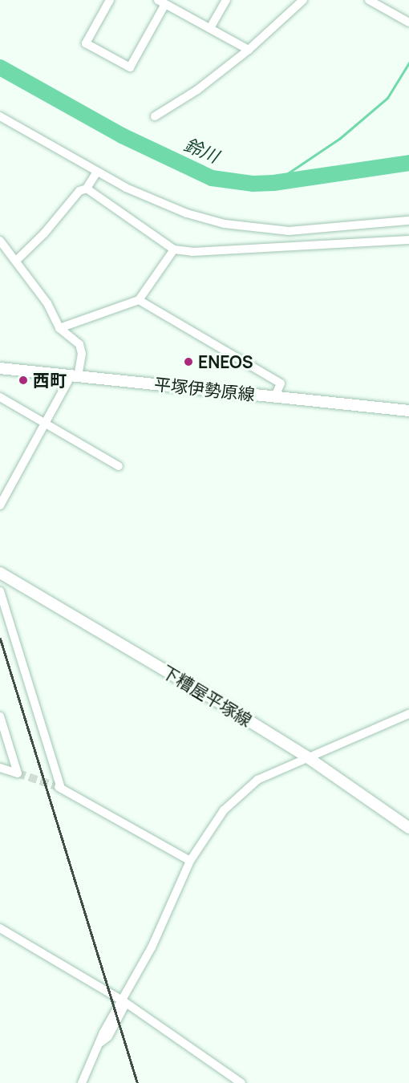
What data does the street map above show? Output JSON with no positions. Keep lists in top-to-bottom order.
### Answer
{
  "streets": {
    "main road": ["平塚伊勢原線", "下糟屋平塚線"]
  },
  "water": ["鈴川"],
  "places": ["ENEOS", "西町"]
}
